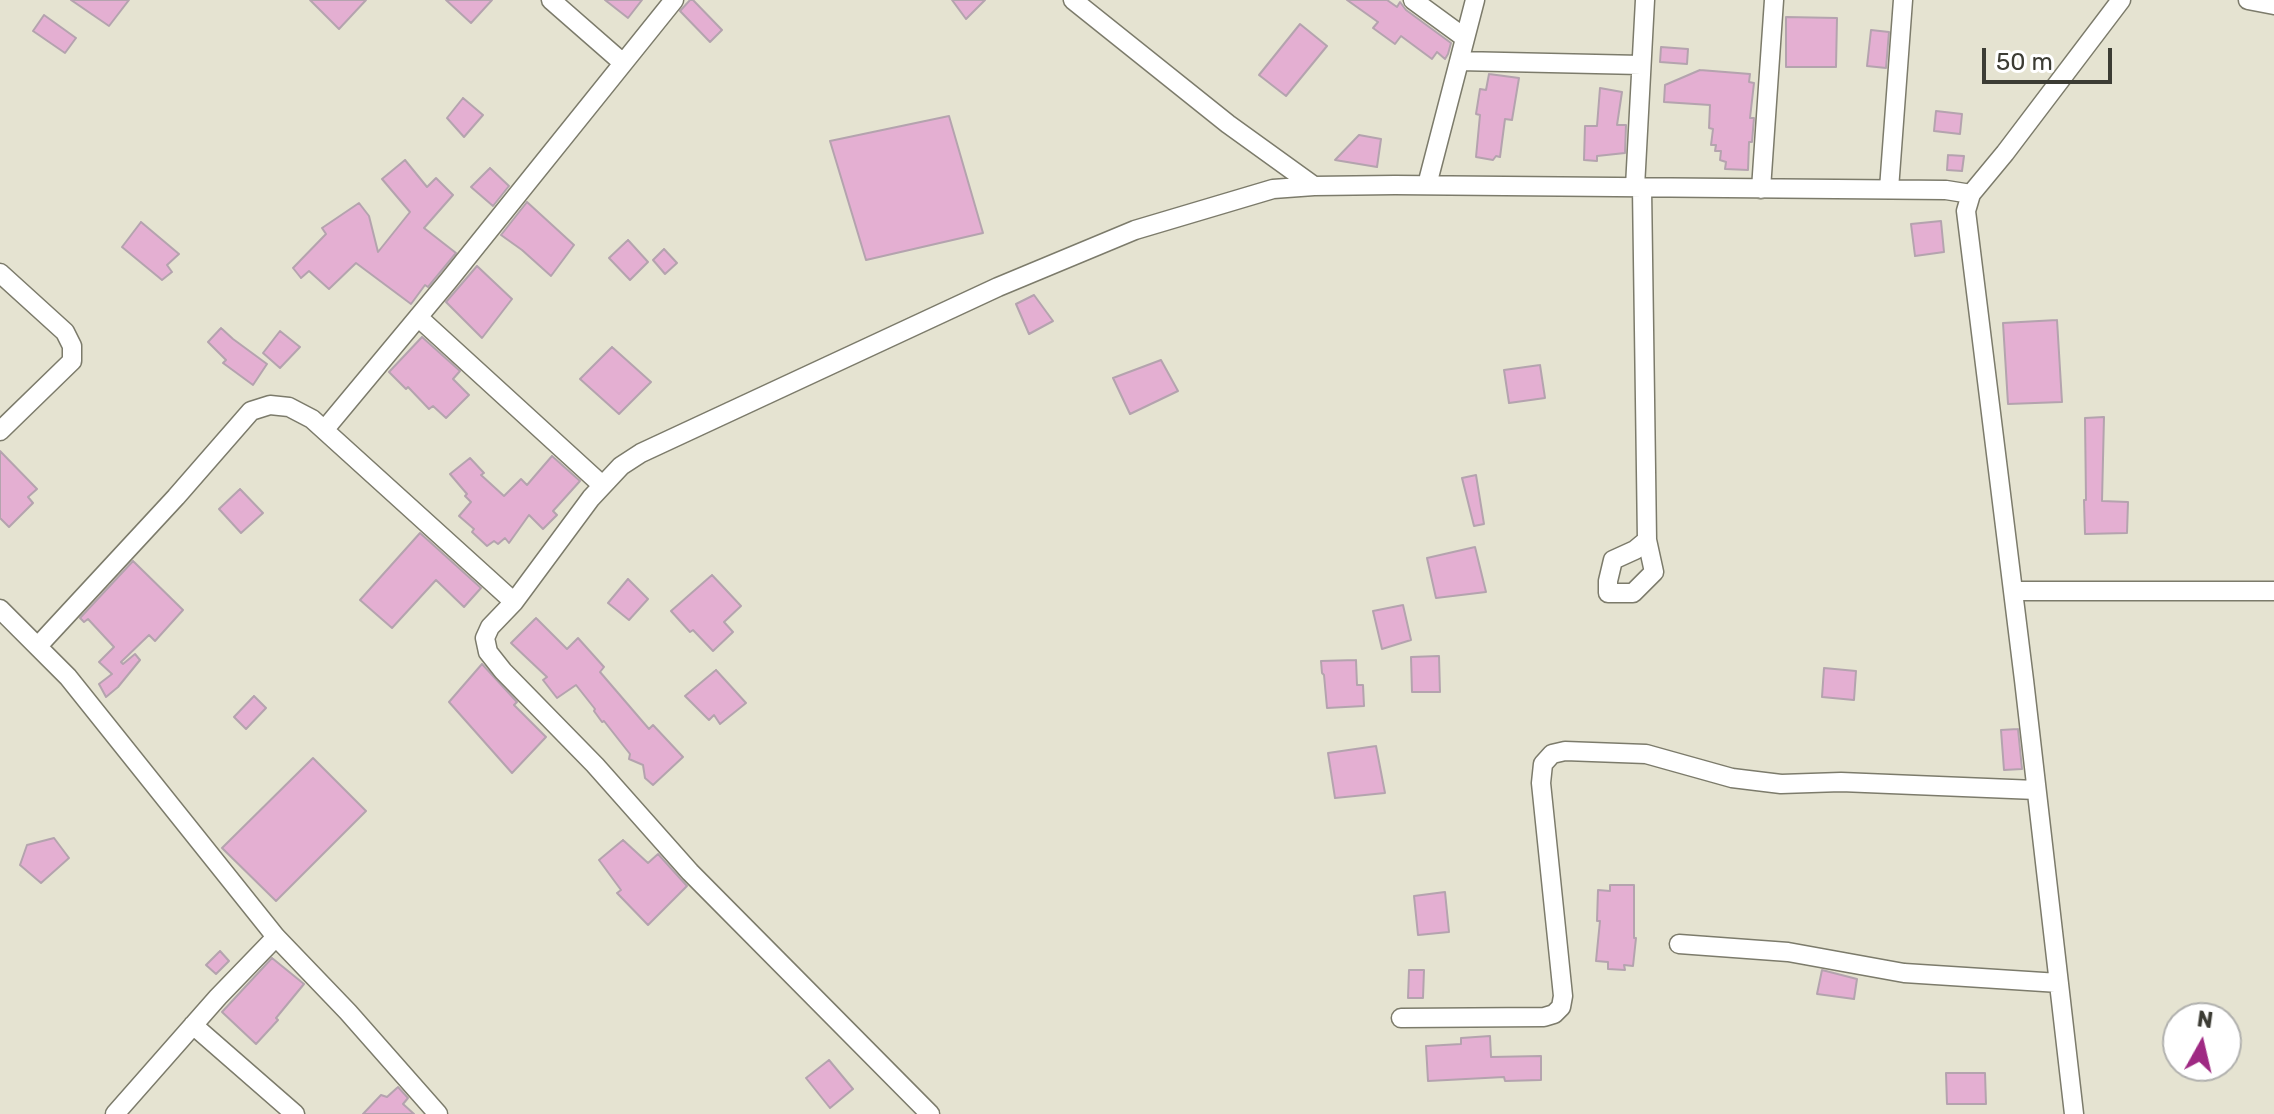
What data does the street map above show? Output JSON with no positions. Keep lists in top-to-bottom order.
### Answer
{
  "scale_bar": "50 m",
  "north": "top"
}
